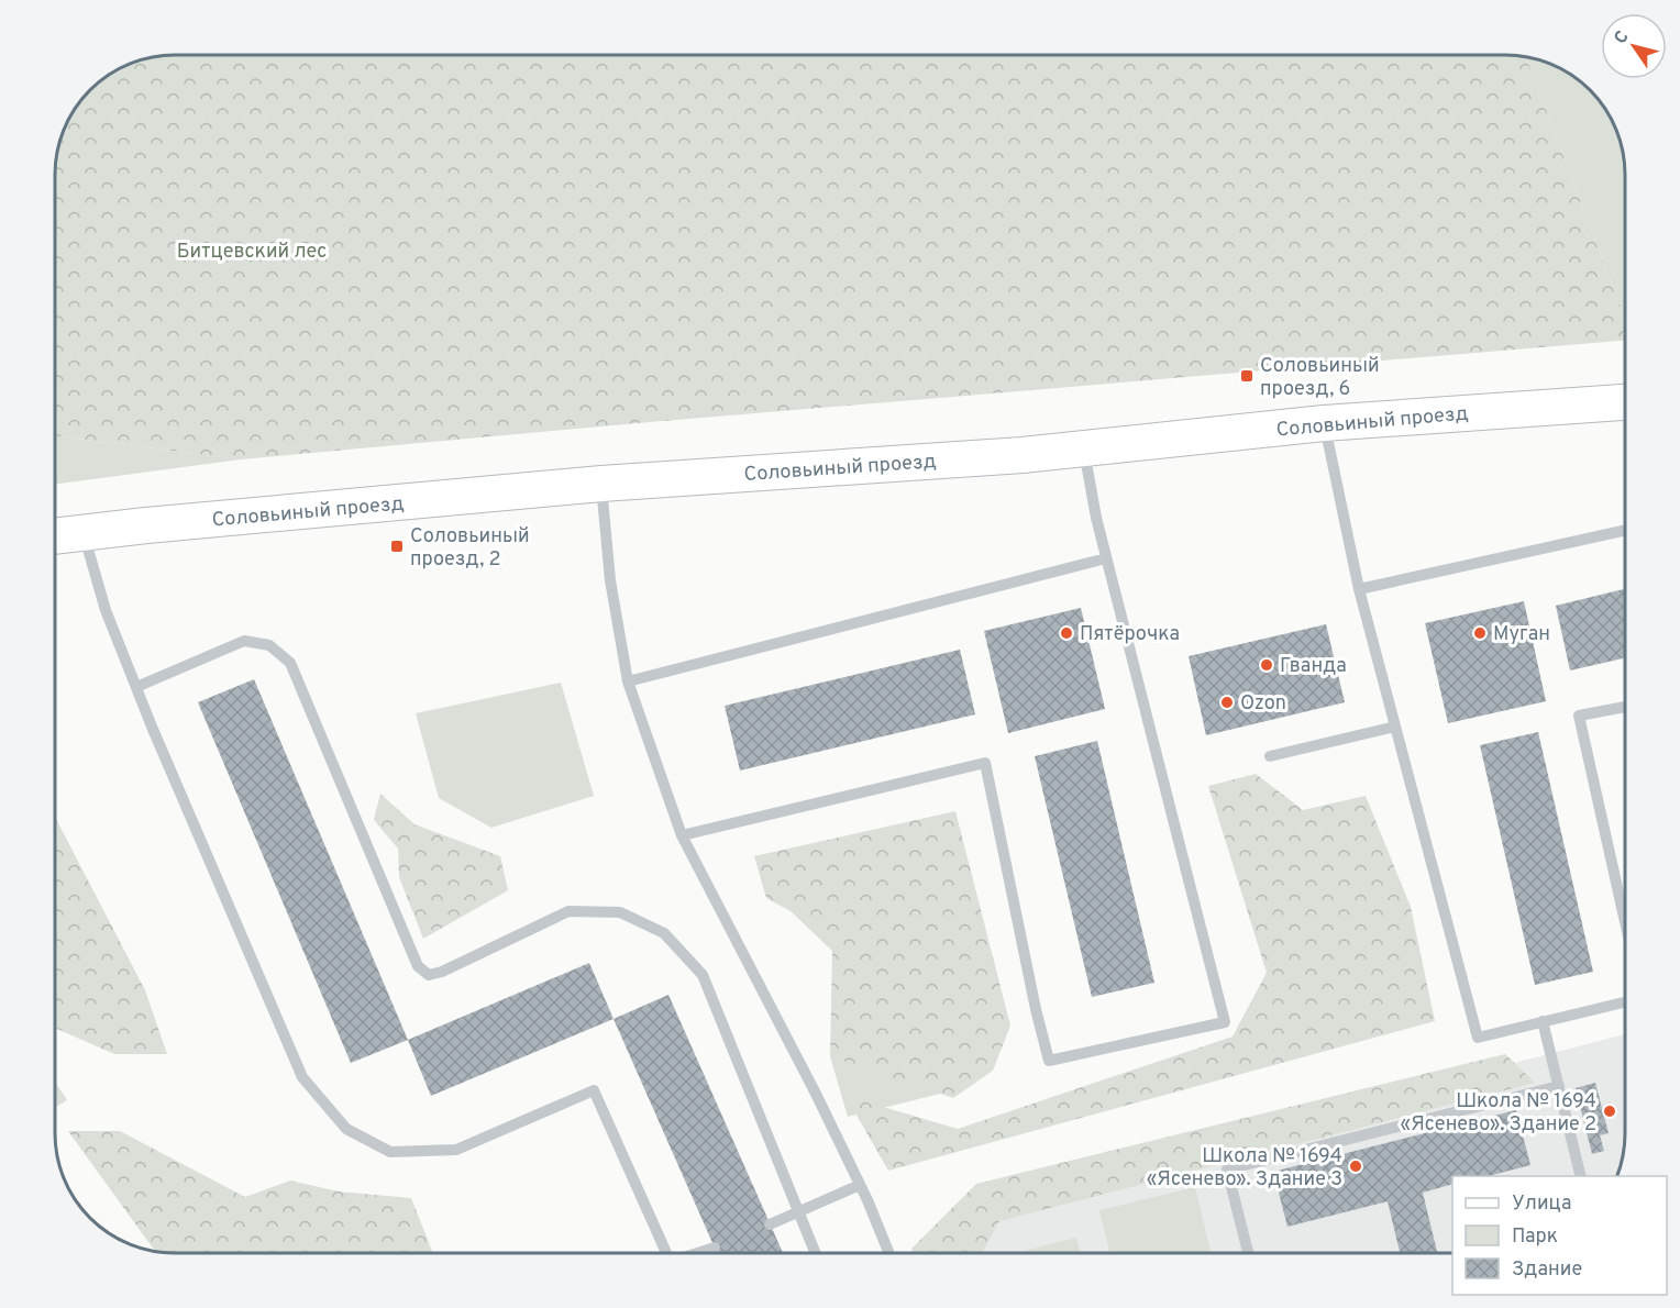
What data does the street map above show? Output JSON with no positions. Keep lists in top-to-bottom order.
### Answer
{
  "streets": {
    "street": ["Соловьиный проезд"]
  },
  "parks": ["Битцевский лес"],
  "places": {
    "transit": ["Соловьиный проезд, 6", "Соловьиный проезд, 2"],
    "other": [
      "Пятёрочка",
      "Муган",
      "Гванда",
      "Ozon",
      "Школа № 1694 «Ясенево». Здание 2",
      "Школа № 1694 «Ясенево». Здание 3"
    ]
  },
  "legend": ["Улица", "Парк", "Здание"],
  "north": "top left"
}
